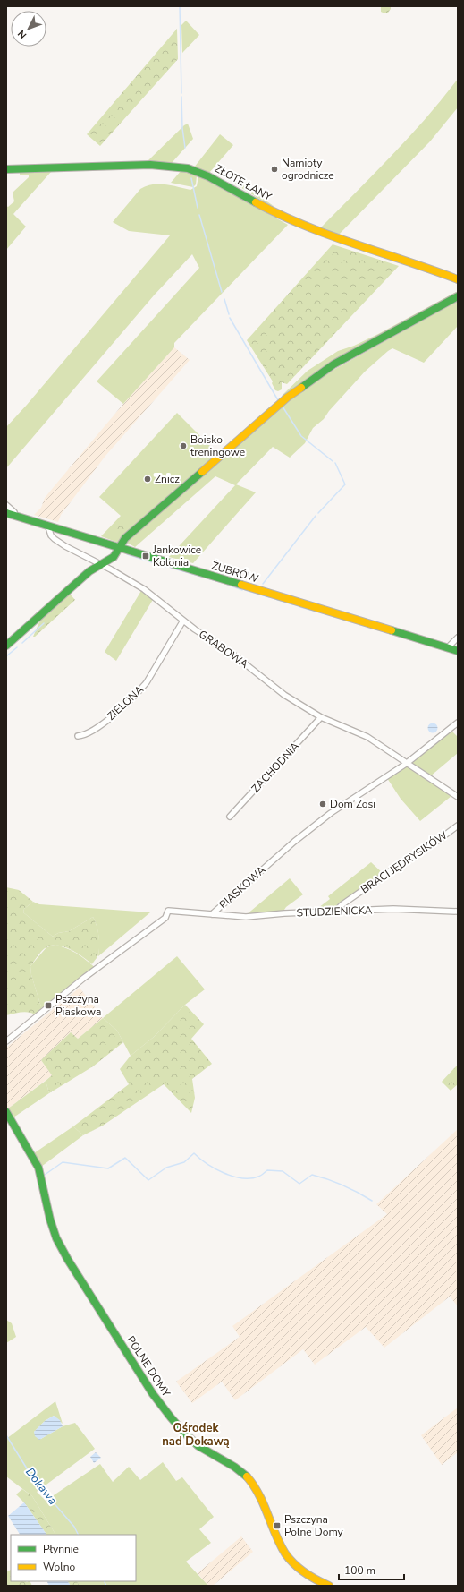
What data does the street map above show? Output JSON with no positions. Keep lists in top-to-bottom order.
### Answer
{
  "streets": {
    "street": [
      "ZŁOTE ŁANY",
      "ŻUBRÓW",
      "GRABOWA",
      "ZIELONA",
      "ZACHODNIA",
      "BRACI JĘDRYSIKÓW",
      "PIASKOWA",
      "STUDZIENICKA",
      "POLNE DOMY"
    ]
  },
  "crossings": [
    ["ŻUBRÓW", "GRABOWA"],
    ["GRABOWA", "ZIELONA"],
    ["GRABOWA", "ZACHODNIA"],
    ["GRABOWA", "PIASKOWA"],
    ["BRACI JĘDRYSIKÓW", "STUDZIENICKA"],
    ["PIASKOWA", "STUDZIENICKA"]
  ],
  "districts": ["Ośrodek nad Dokawą"],
  "water": ["Dokawa"],
  "places": {
    "other": [
      "Namioty ogrodnicze",
      "Boisko treningowe",
      "Znicz",
      "Dom Zosi"
    ],
    "transit": ["Jankowice Kolonia", "Pszczyna Piaskowa", "Pszczyna Polne Domy"]
  },
  "legend": ["Płynnie", "Wolno"],
  "scale_bar": "100 m",
  "north": "bottom left"
}
